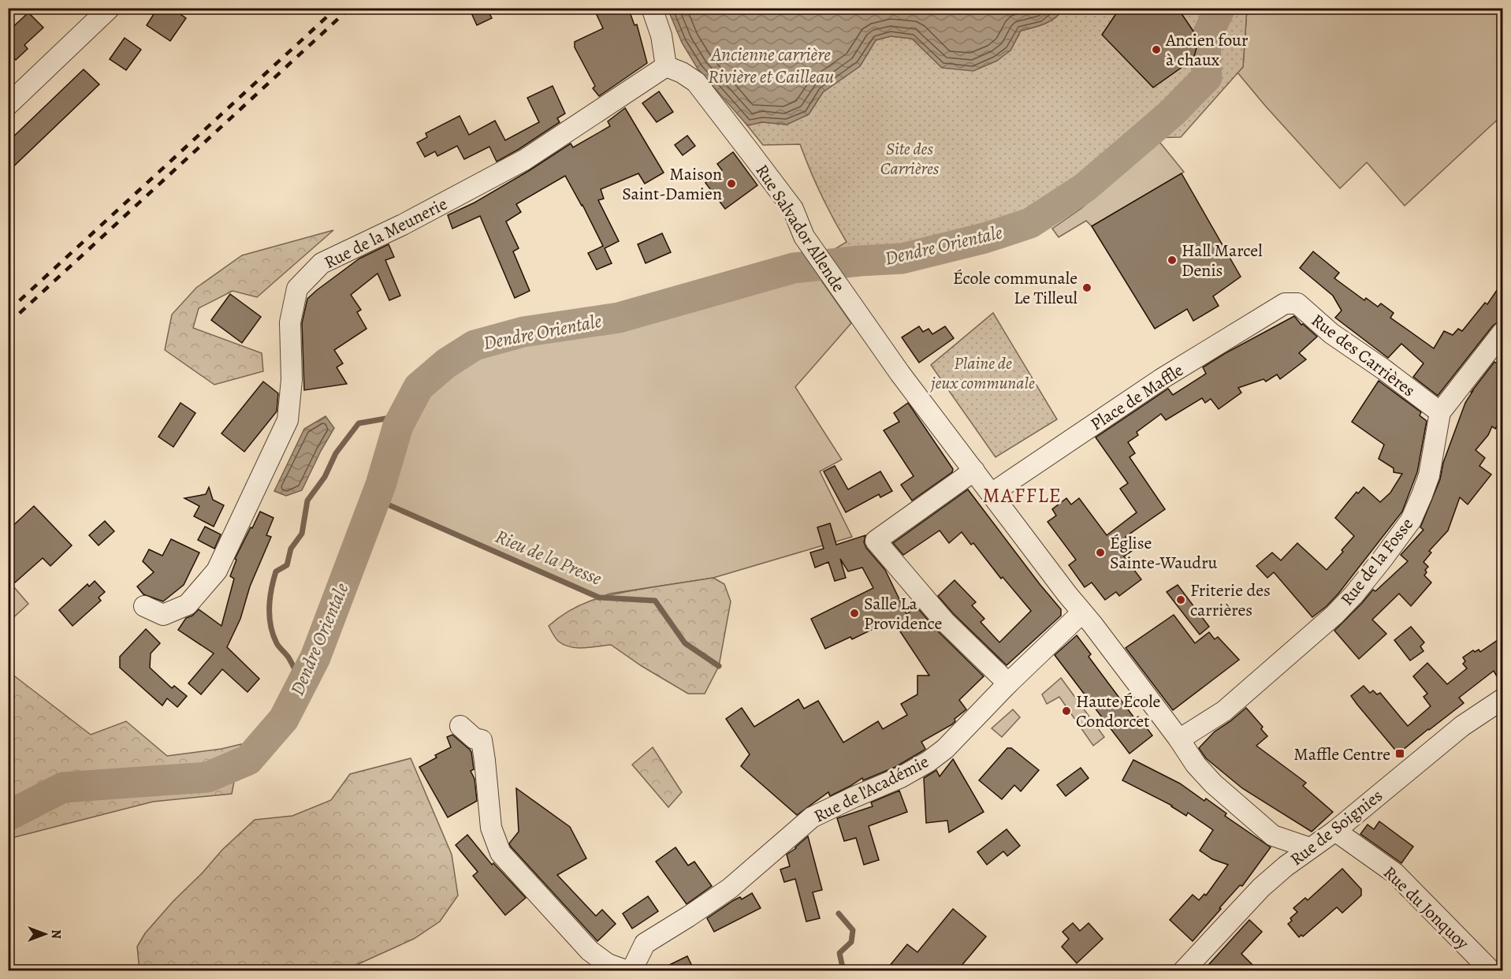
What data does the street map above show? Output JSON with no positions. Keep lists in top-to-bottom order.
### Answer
{
  "streets": {
    "street": [
      "Rue Salvador Allende",
      "Rue de la Meunerie",
      "Rue des Carrières",
      "Place de Maffle",
      "Rue de la Fosse",
      "Rue de l'Académie",
      "Rue de Soignies",
      "Rue du Jonquoy"
    ]
  },
  "crossings": [
    ["Rue Salvador Allende", "Rue de la Meunerie"],
    ["Rue des Carrières", "Place de Maffle"],
    ["Rue des Carrières", "Rue de la Fosse"],
    ["Rue de Soignies", "Rue du Jonquoy"]
  ],
  "districts": ["MAFFLE"],
  "water": ["Ancienne carrière Rivière et Cailleau", "Dendre Orientale", "Rieu de la Presse"],
  "parks": ["Site des Carrières", "Plaine de jeux communale"],
  "places": {
    "other": [
      "Ancien four à chaux",
      "Maison Saint-Damien",
      "Hall Marcel Denis",
      "École communale Le Tilleul",
      "Église Sainte-Waudru",
      "Friterie des carrières",
      "Salle La Providence",
      "Haute École Condorcet"
    ],
    "transit": ["Maffle Centre"]
  },
  "north": "right"
}
